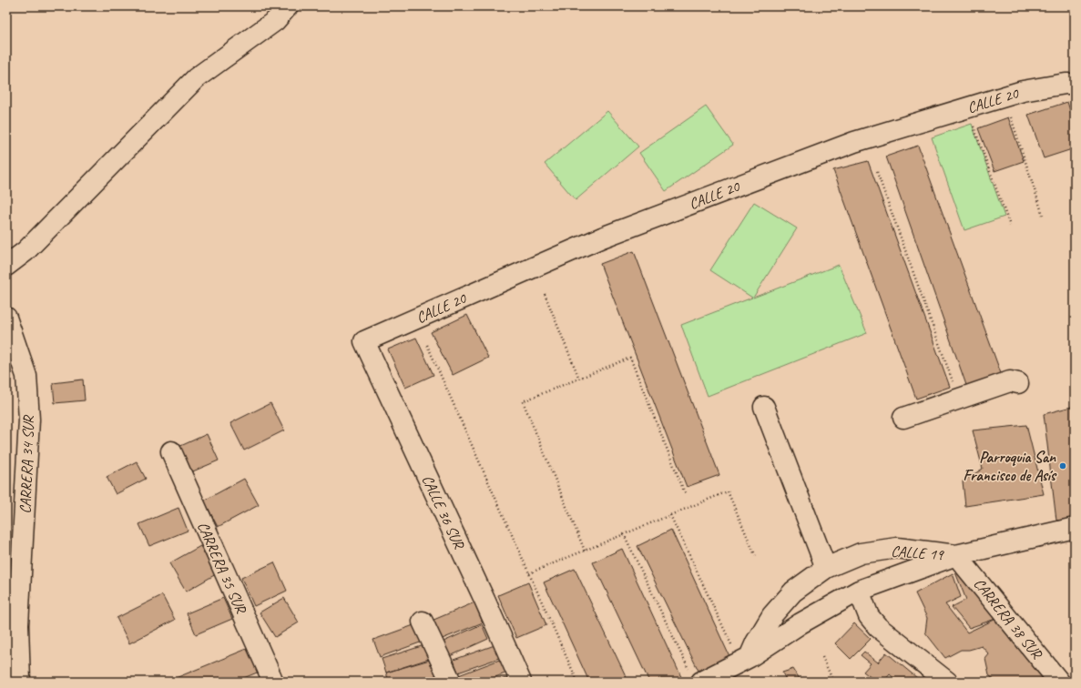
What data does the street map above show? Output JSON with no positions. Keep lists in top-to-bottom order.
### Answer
{
  "streets": {
    "street": [
      "CALLE 20",
      "CARRERA 34 SUR",
      "CALLE 36 SUR",
      "CALLE 19",
      "CARRERA 35 SUR",
      "CARRERA 38 SUR"
    ]
  },
  "crossings": [
    ["CALLE 20", "CALLE 36 SUR"],
    ["CALLE 19", "CARRERA 38 SUR"]
  ],
  "places": ["Parroquia San Francisco de Asís"]
}
